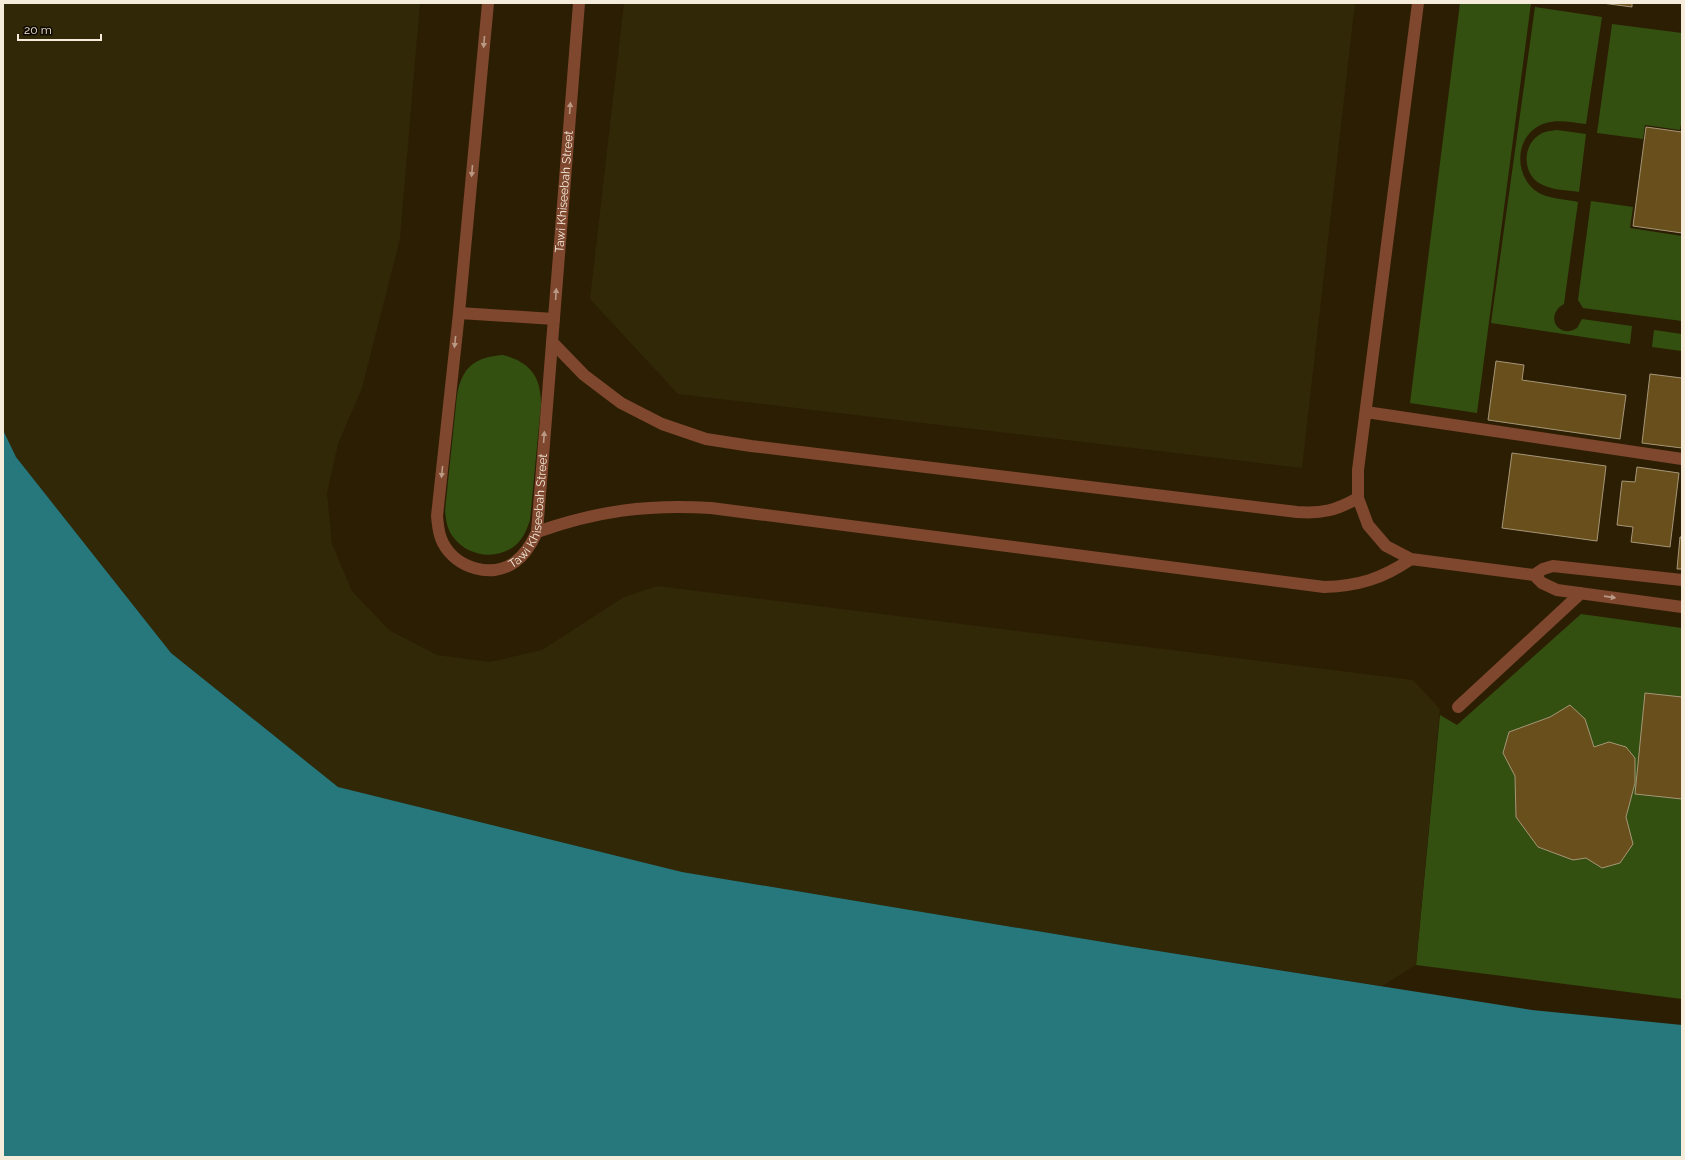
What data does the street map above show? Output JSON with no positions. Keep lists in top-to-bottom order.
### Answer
{
  "streets": {
    "street": ["Tawi Khiseebah Street"]
  },
  "scale_bar": "20 m"
}
